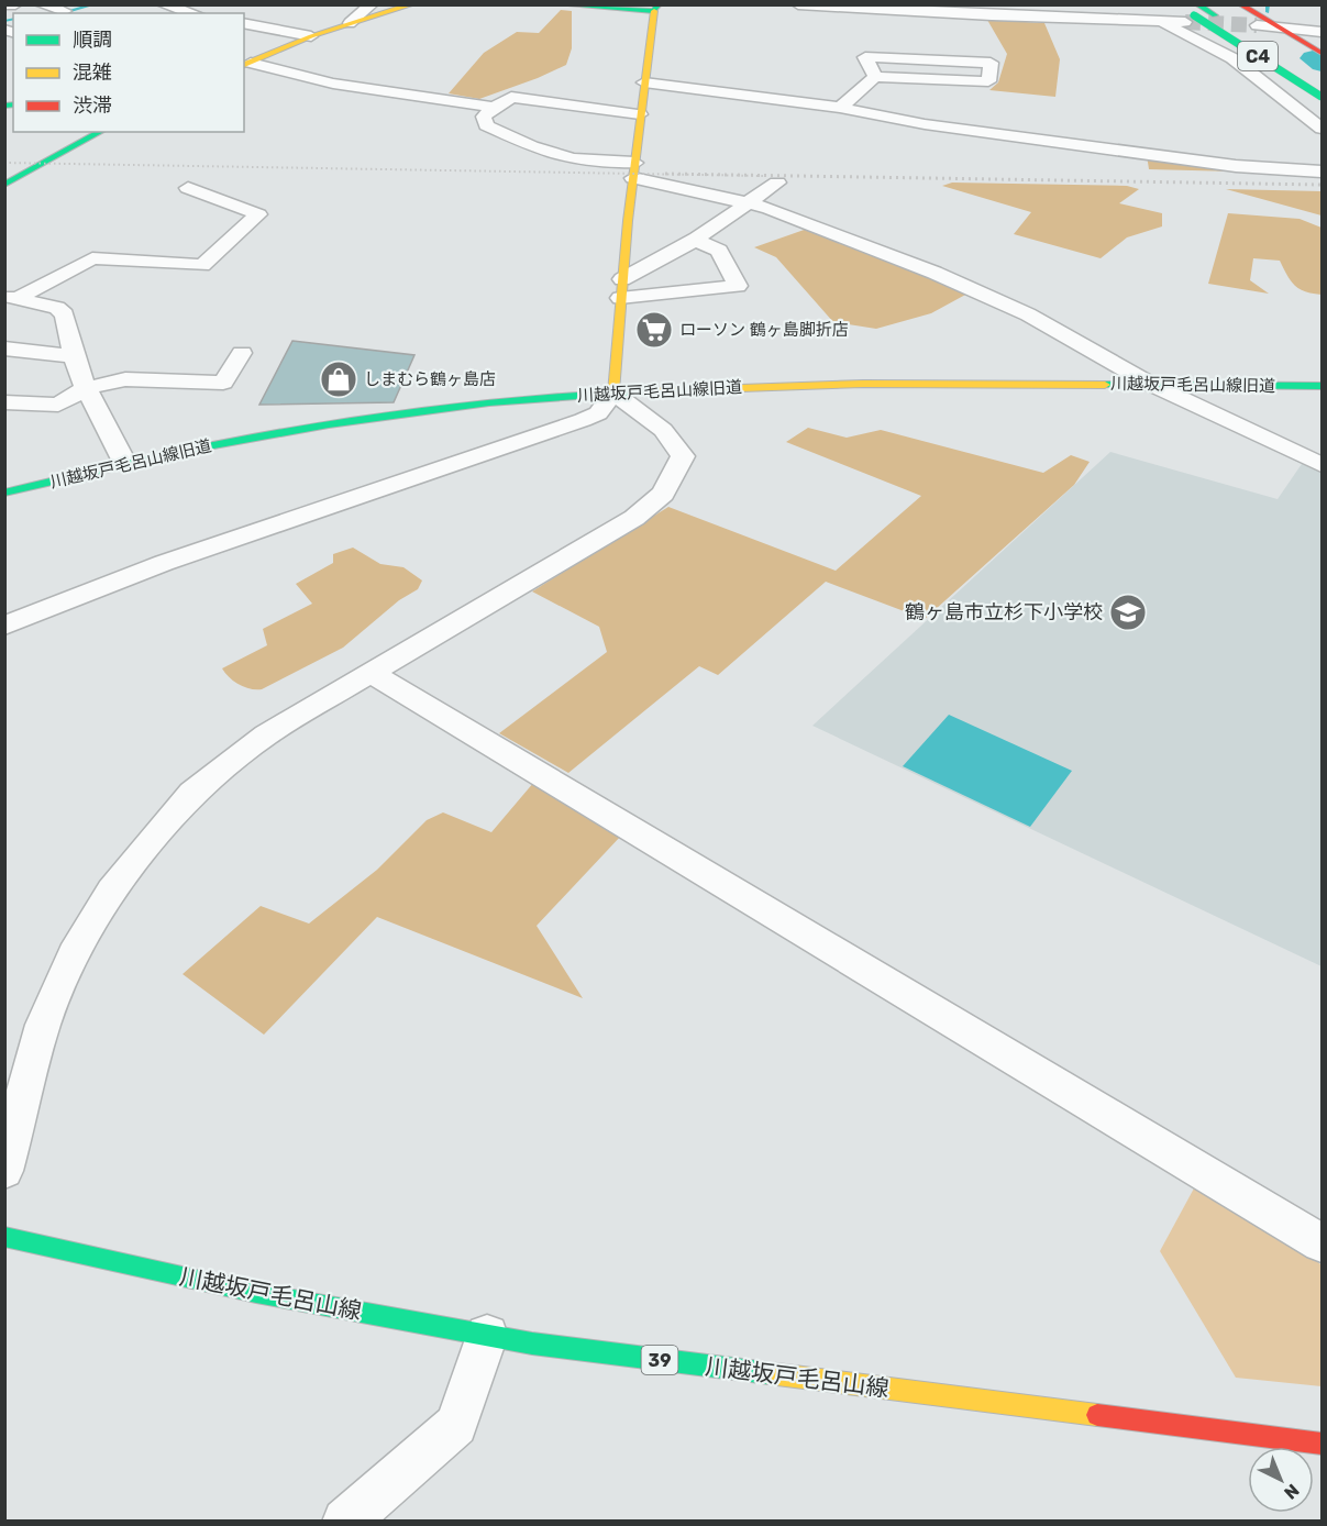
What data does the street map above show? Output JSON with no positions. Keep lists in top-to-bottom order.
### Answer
{
  "streets": {
    "main road": [
      "C4",
      "川越坂戸毛呂山線旧道",
      "川越坂戸毛呂山線",
      "39"
    ]
  },
  "places": {
    "supermarket": ["ローソン 鶴ヶ島脚折店"],
    "shop": ["しまむら鶴ヶ島店"],
    "school or university": ["鶴ヶ島市立杉下小学校"]
  },
  "legend": ["順調", "混雑", "渋滞"],
  "north": "bottom right"
}
